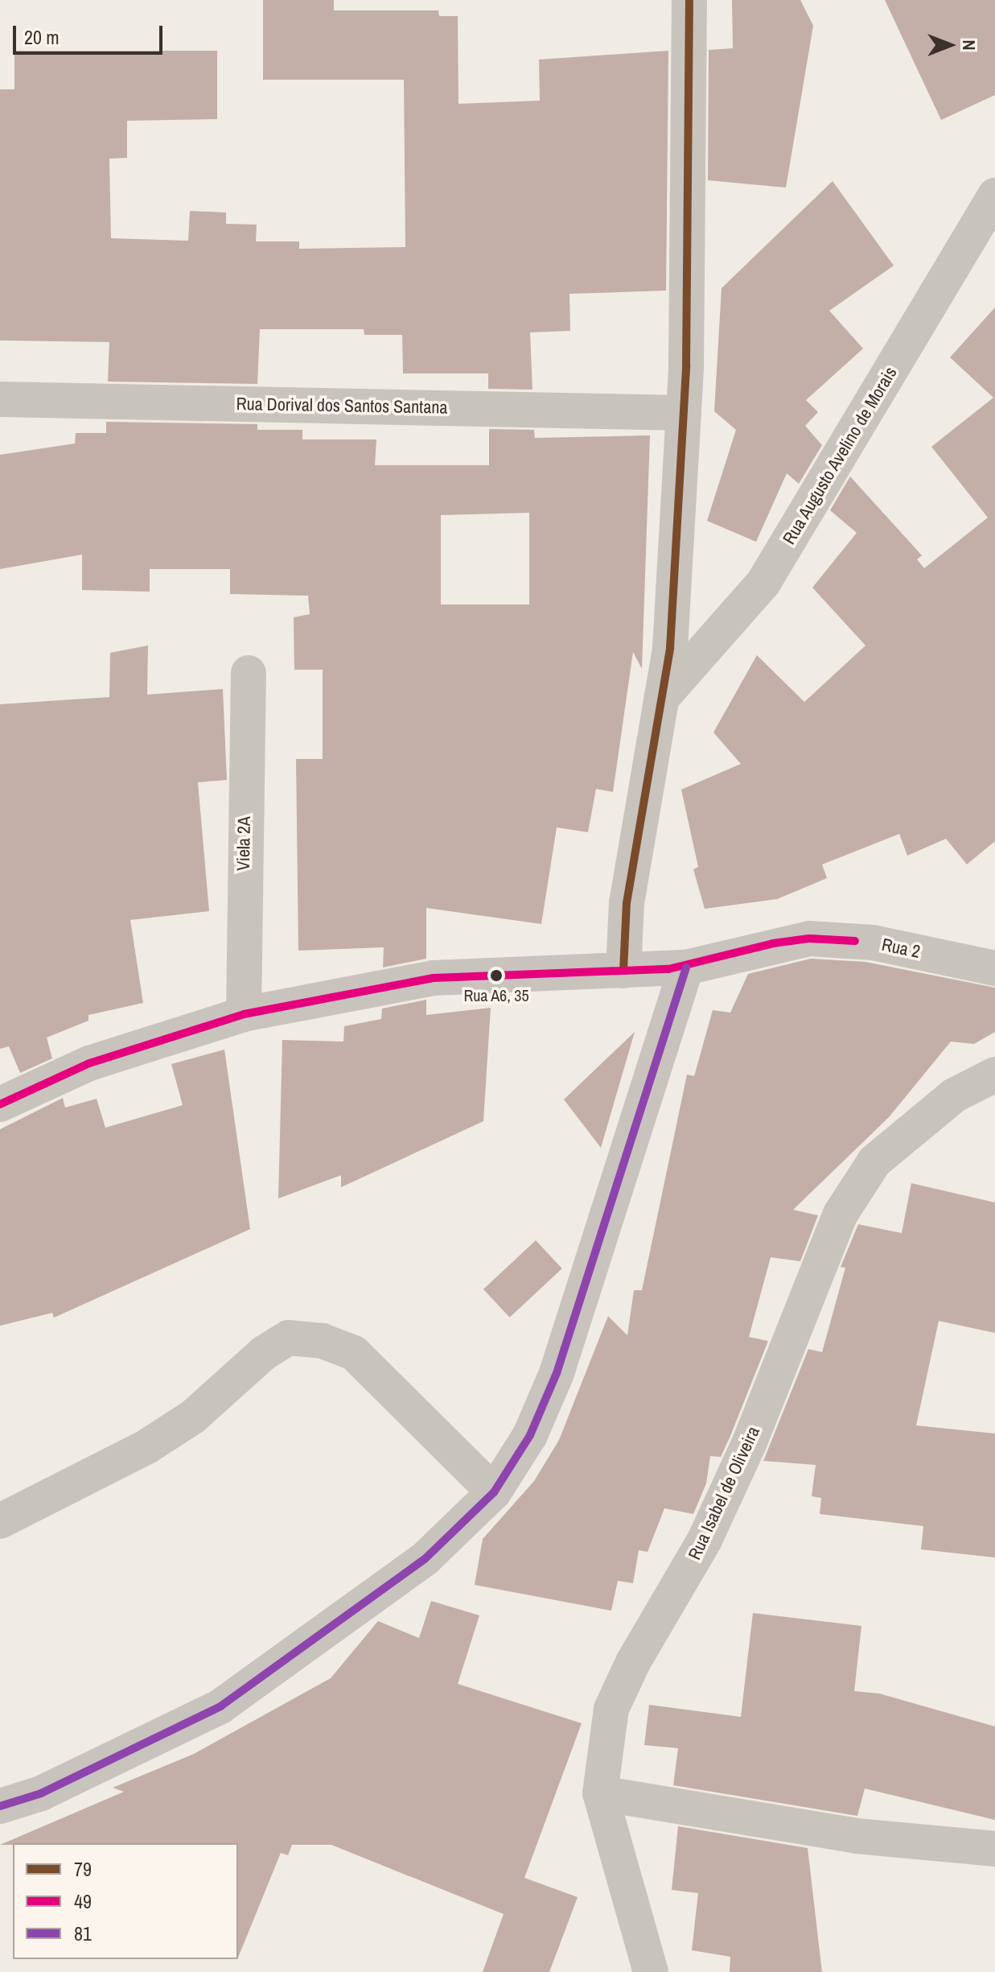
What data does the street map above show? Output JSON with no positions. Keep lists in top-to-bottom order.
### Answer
{
  "streets": {
    "street": [
      "Rua Dorival dos Santos Santana",
      "Rua Augusto Avelino de Morais",
      "Viela 2A",
      "Rua 2",
      "Rua Isabel de Oliveira"
    ]
  },
  "crossings": [
    ["Viela 2A", "Rua 2"]
  ],
  "places": ["Rua A6, 35"],
  "lines": ["transit line 79", "transit line 49", "transit line 81"],
  "legend": ["79", "49", "81"],
  "scale_bar": "20 m",
  "north": "right"
}
